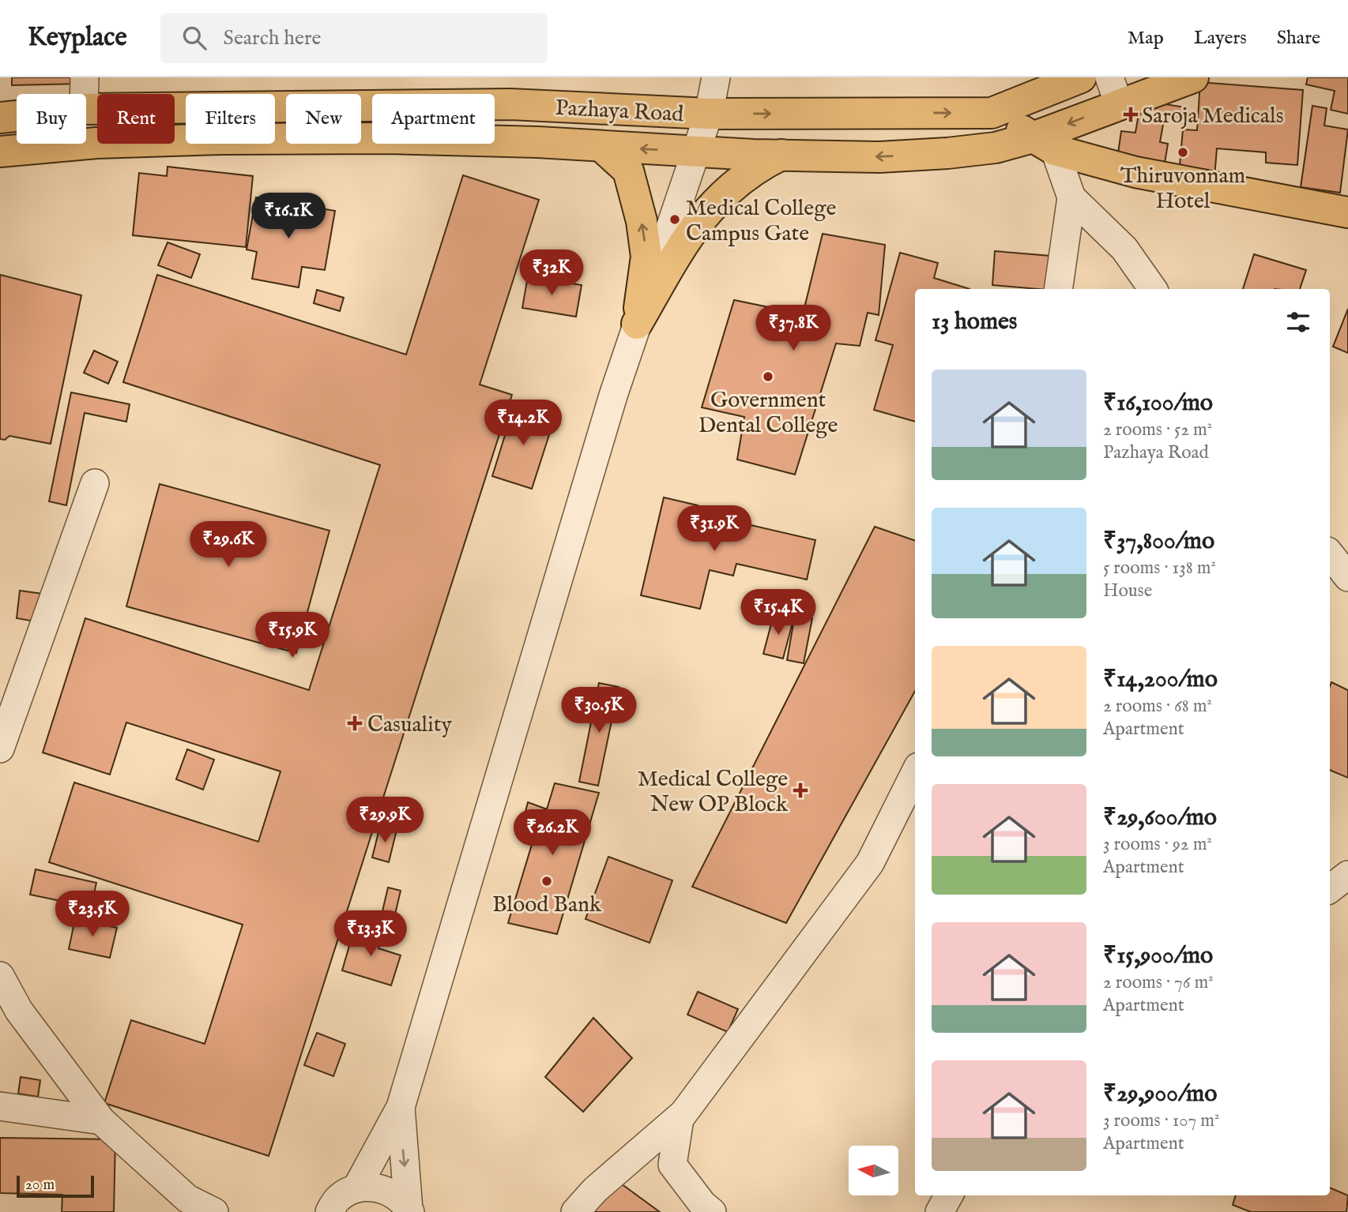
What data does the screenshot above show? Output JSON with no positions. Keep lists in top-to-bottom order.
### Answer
{
  "streets": {
    "main road": ["Pazhaya Road"]
  },
  "places": {
    "health": ["Saroja Medicals", "Casuality", "Medical College New OP Block"],
    "other": [
      "Thiruvonnam Hotel",
      "Medical College Campus Gate",
      "Government Dental College",
      "Blood Bank"
    ]
  },
  "scale_bar": "20 m",
  "north": "left",
  "page": {
    "header": "Keyplace",
    "search": "Search here",
    "nav": ["Map", "Layers", "Share"],
    "chip": [
      "Buy",
      "Rent",
      "Filters",
      "New",
      "Apartment"
    ],
    "price": [
      "₹16.1K",
      "₹32K",
      "₹37.8K",
      "₹14.2K",
      "₹31.9K",
      "₹29.6K",
      "₹15.4K",
      "₹15.9K",
      "₹30.5K",
      "₹29.9K",
      "₹26.2K",
      "₹23.5K",
      "₹13.3K"
    ],
    "heading": "13 homes",
    "list": [
      {
        "name": "₹16,100/mo",
        "note": "2 rooms · 52 m² · Pazhaya Road"
      },
      {
        "name": "₹37,800/mo",
        "note": "5 rooms · 138 m² · House"
      },
      {
        "name": "₹14,200/mo",
        "note": "2 rooms · 68 m² · Apartment"
      },
      {
        "name": "₹29,600/mo",
        "note": "3 rooms · 92 m² · Apartment"
      },
      {
        "name": "₹15,900/mo",
        "note": "2 rooms · 76 m² · Apartment"
      },
      {
        "name": "₹29,900/mo",
        "note": "3 rooms · 107 m² · Apartment"
      }
    ],
    "scale": "20 m"
  }
}
